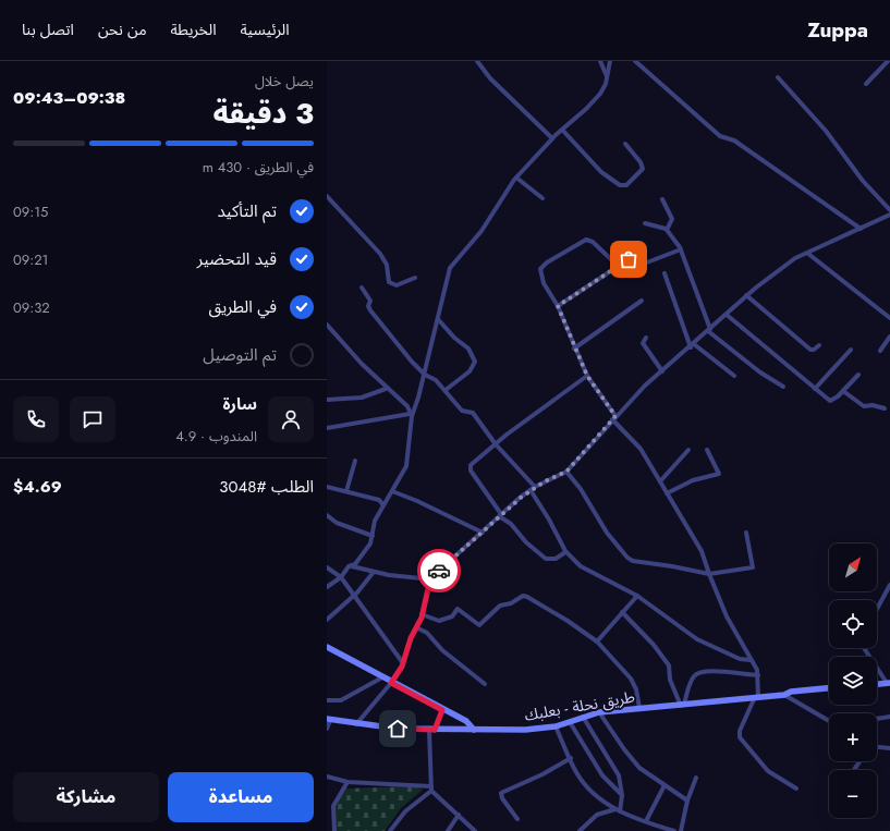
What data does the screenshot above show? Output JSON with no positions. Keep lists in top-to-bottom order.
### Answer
{
  "streets": {
    "street": ["طريق نحلة - بعلبك"]
  },
  "north": "top right",
  "page": {
    "header": "Zuppa",
    "nav": [
      "الرئيسية",
      "الخريطة",
      "من نحن",
      "اتصل بنا"
    ],
    "heading": ["3 دقيقة", "يصل خلال", "09:38–09:43"],
    "panel": [
      "سارة",
      "المندوب · 4.9",
      "الطلب #3048",
      "$4.69"
    ],
    "bar": "في الطريق · 430 m",
    "list": [
      ["تم التأكيد", "09:15"],
      ["قيد التحضير", "09:21"],
      ["في الطريق", "09:32"],
      "تم التوصيل"
    ],
    "map_buttons": ["+", "−"],
    "buttons": ["مساعدة", "مشاركة"]
  }
}
